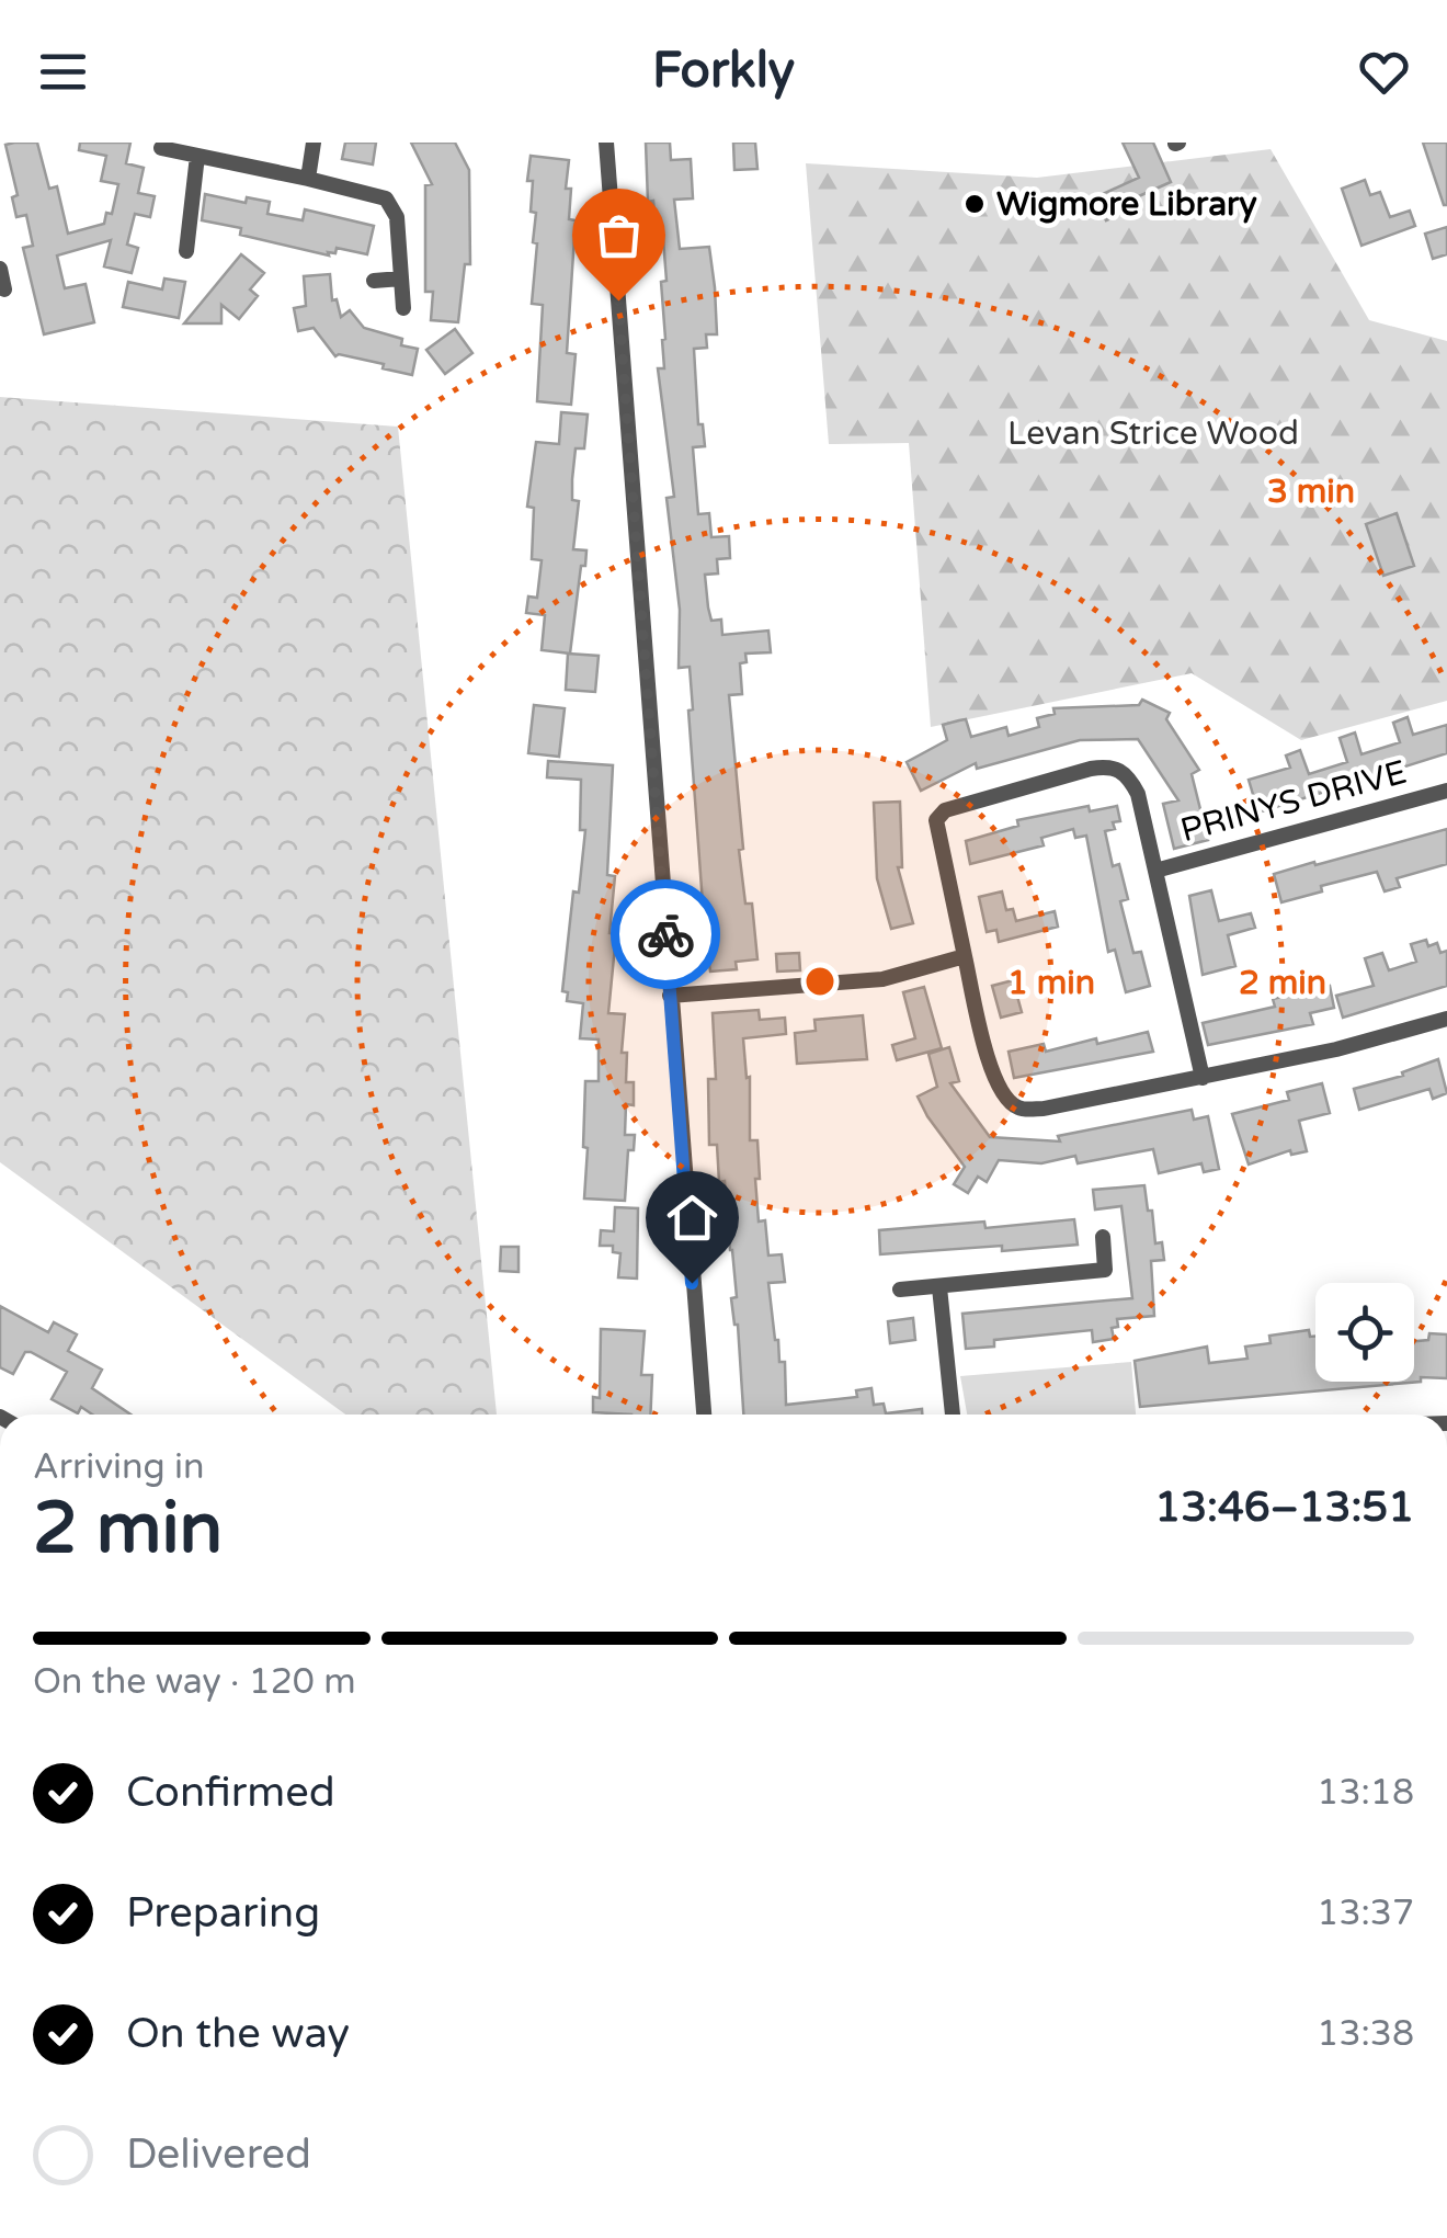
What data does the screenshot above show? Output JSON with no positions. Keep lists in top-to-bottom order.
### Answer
{
  "streets": {
    "street": ["PRINYS DRIVE"]
  },
  "parks": ["Levan Strice Wood"],
  "places": ["Wigmore Library"],
  "page": {
    "header": "Forkly",
    "heading": ["2 min", "Arriving in", "13:46–13:51"],
    "bar": "On the way · 120 m",
    "list": [
      ["Confirmed", "13:18"],
      ["Preparing", "13:37"],
      ["On the way", "13:38"],
      "Delivered"
    ]
  },
  "rings": ["3 min", "1 min", "2 min"]
}
